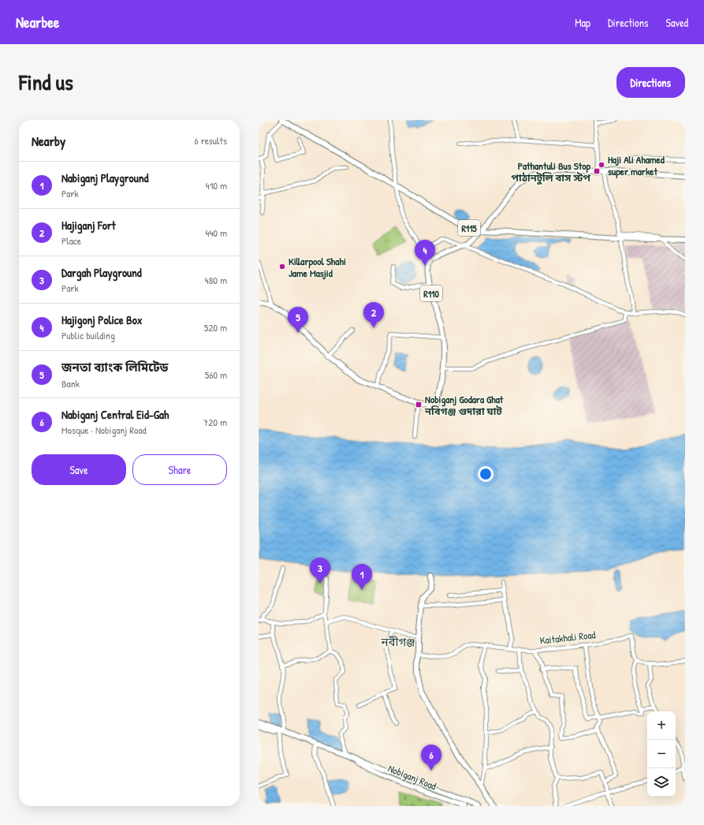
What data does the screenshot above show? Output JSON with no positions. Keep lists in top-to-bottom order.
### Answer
{
  "streets": {
    "main road": ["R115", "R110", "Nobiganj Road"],
    "street": ["Kaitakhali Road"]
  },
  "districts": ["নবীগঞ্জ"],
  "places": {
    "other": ["Haji Ali Ahamed super market", "Killarpool Shahi Jame Masjid"],
    "transit": ["Pathantuli Bus Stop পাঠানটুলি বাস স্টপ", "Nobiganj Godara Ghat নবিগঞ্জ গুদারা ঘাট"]
  },
  "page": {
    "header": "Nearbee",
    "nav": ["Map", "Directions", "Saved"],
    "title": "Find us",
    "buttons": [
      "Directions",
      ["Save", "Share"]
    ],
    "heading": ["Nearby", "6 results"],
    "list": [
      {
        "mark": "1",
        "name": "Nabiganj Playground",
        "note": "Park",
        "value": "410 m"
      },
      {
        "mark": "2",
        "name": "Hajiganj Fort",
        "note": "Place",
        "value": "440 m"
      },
      {
        "mark": "3",
        "name": "Dargah Playground",
        "note": "Park",
        "value": "480 m"
      },
      {
        "mark": "4",
        "name": "Hajigonj Police Box",
        "note": "Public building",
        "value": "520 m"
      },
      {
        "mark": "5",
        "name": "জনতা ব্যাংক লিমিটেড",
        "note": "Bank",
        "value": "560 m"
      },
      {
        "mark": "6",
        "name": "Nabiganj Central Eid-Gah",
        "note": "Mosque · Nobiganj Road",
        "value": "720 m"
      }
    ],
    "pins": [
      "4",
      "2",
      "5",
      "3",
      "1",
      "6"
    ],
    "map_buttons": ["+", "−"]
  }
}
